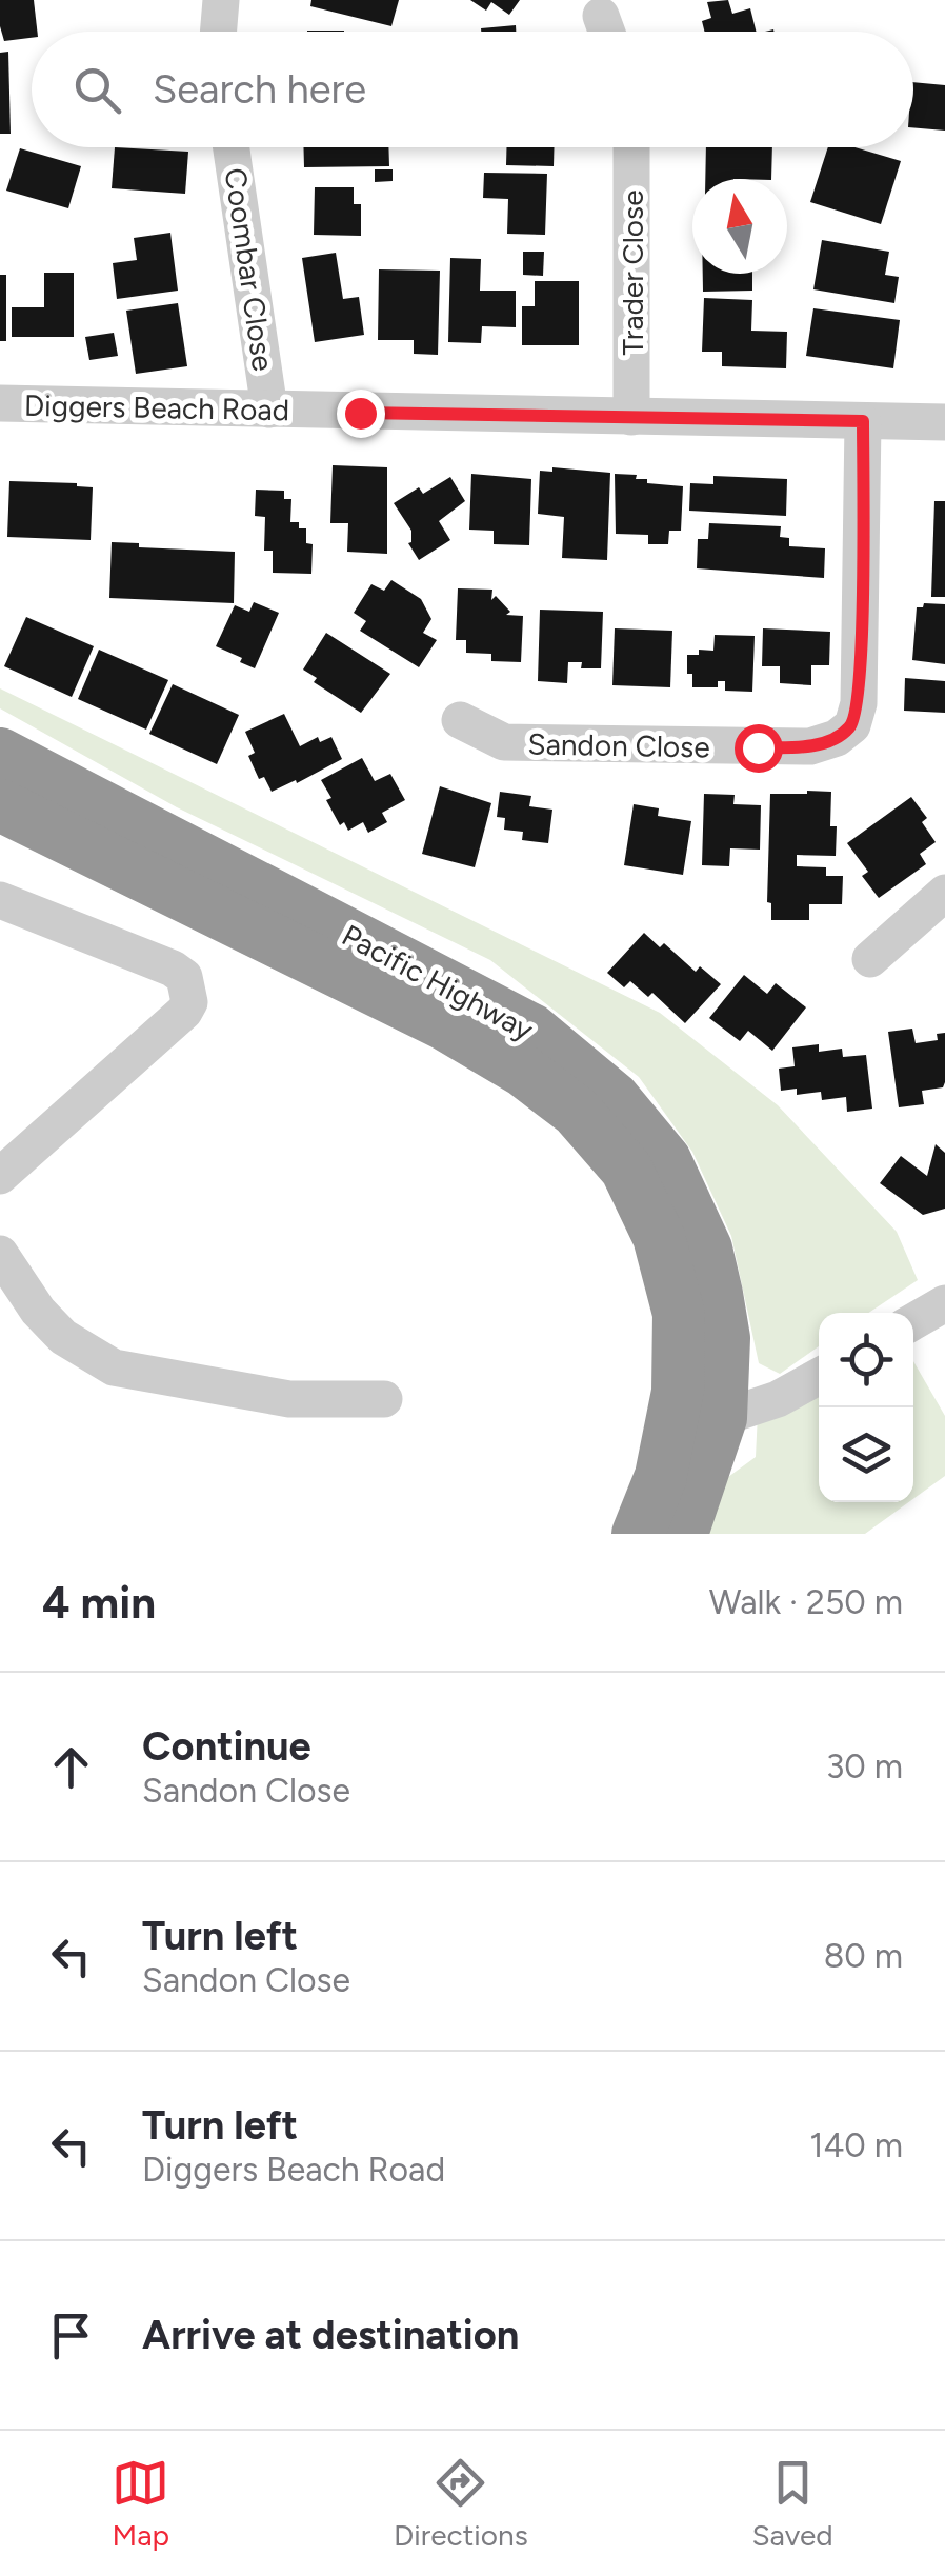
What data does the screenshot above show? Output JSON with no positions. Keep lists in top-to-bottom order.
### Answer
{
  "streets": {
    "highway": ["Pacific Highway"],
    "street": [
      "Coombar Close",
      "Trader Close",
      "Diggers Beach Road",
      "Sandon Close"
    ]
  },
  "crossings": [
    ["Coombar Close", "Diggers Beach Road"],
    ["Trader Close", "Diggers Beach Road"],
    ["Diggers Beach Road", "Sandon Close"]
  ],
  "north": "top",
  "page": {
    "search": "Search here",
    "heading": ["4 min", "Walk · 250 m"],
    "list": [
      ["Continue", "Sandon Close", "30 m"],
      ["Turn left", "Sandon Close", "80 m"],
      ["Turn left", "Diggers Beach Road", "140 m"],
      "Arrive at destination"
    ],
    "nav": ["Map", "Directions", "Saved"]
  }
}
